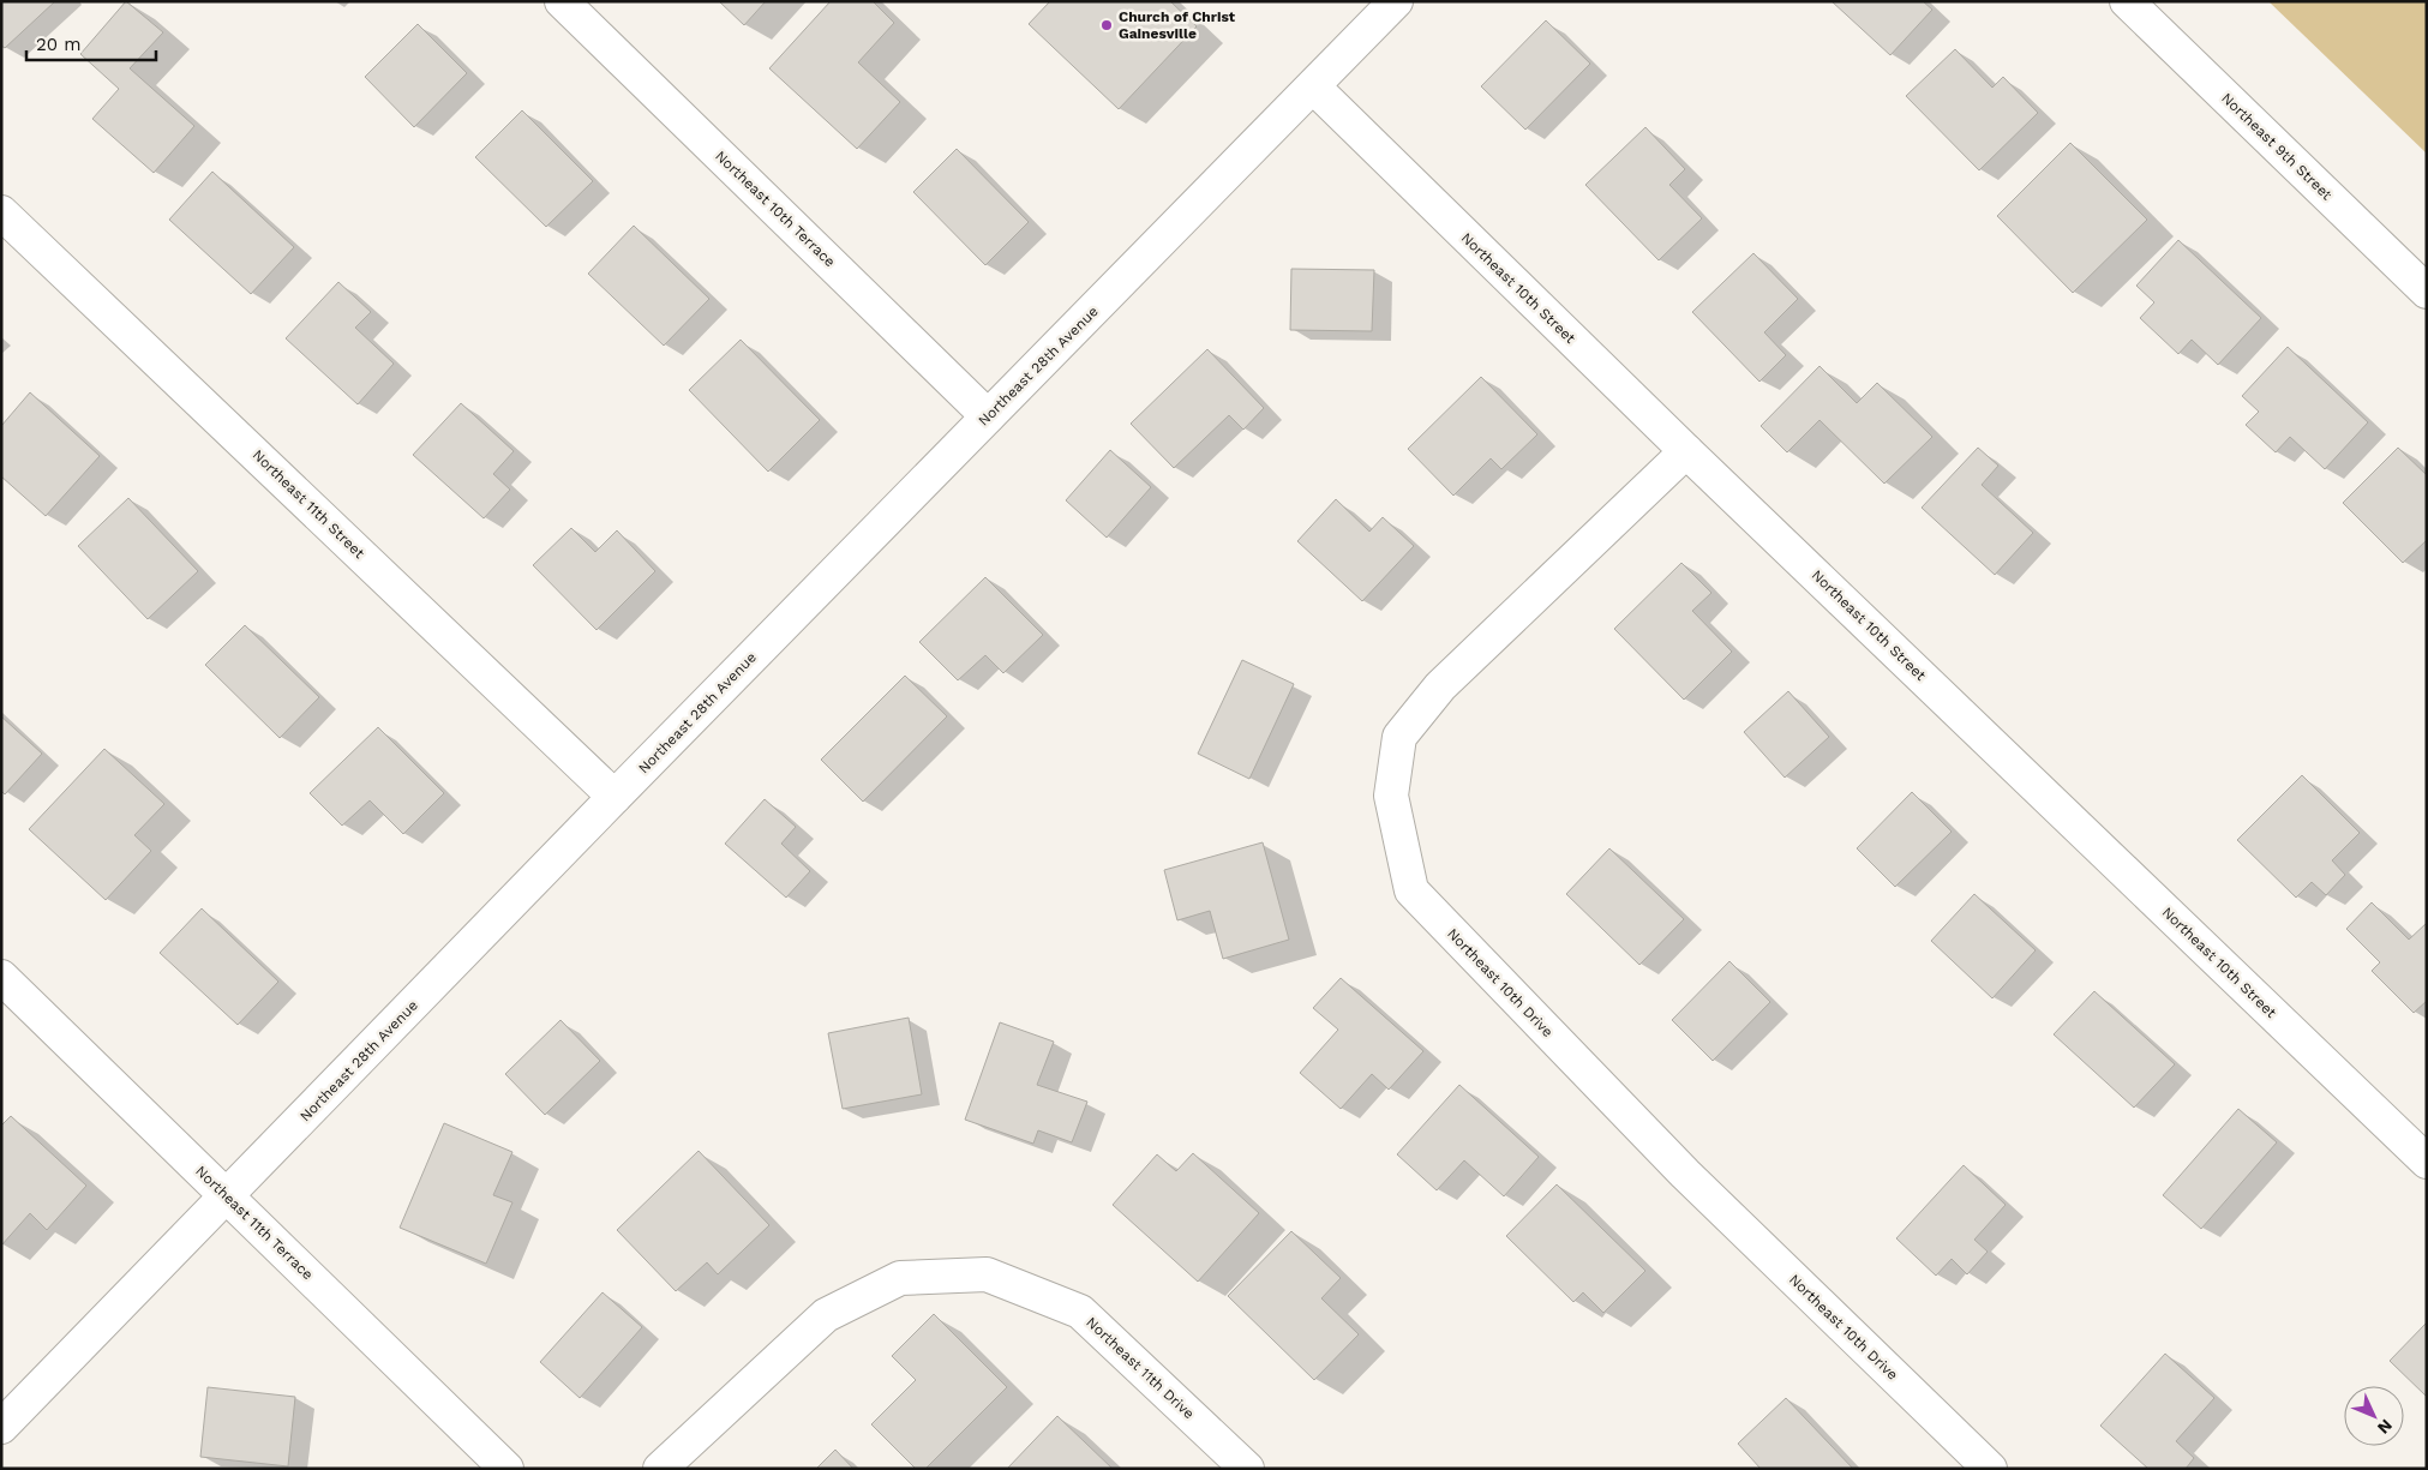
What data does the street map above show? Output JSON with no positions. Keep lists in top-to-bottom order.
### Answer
{
  "streets": {
    "street": [
      "Northeast 9th Street",
      "Northeast 10th Terrace",
      "Northeast 10th Street",
      "Northeast 28th Avenue",
      "Northeast 11th Street",
      "Northeast 10th Drive",
      "Northeast 11th Terrace",
      "Northeast 11th Drive"
    ]
  },
  "crossings": [
    ["Northeast 10th Terrace", "Northeast 28th Avenue"],
    ["Northeast 10th Street", "Northeast 28th Avenue"],
    ["Northeast 10th Street", "Northeast 10th Drive"],
    ["Northeast 28th Avenue", "Northeast 11th Street"],
    ["Northeast 28th Avenue", "Northeast 11th Terrace"]
  ],
  "places": ["Church of Christ Gainesville"],
  "scale_bar": "20 m",
  "north": "bottom right"
}
